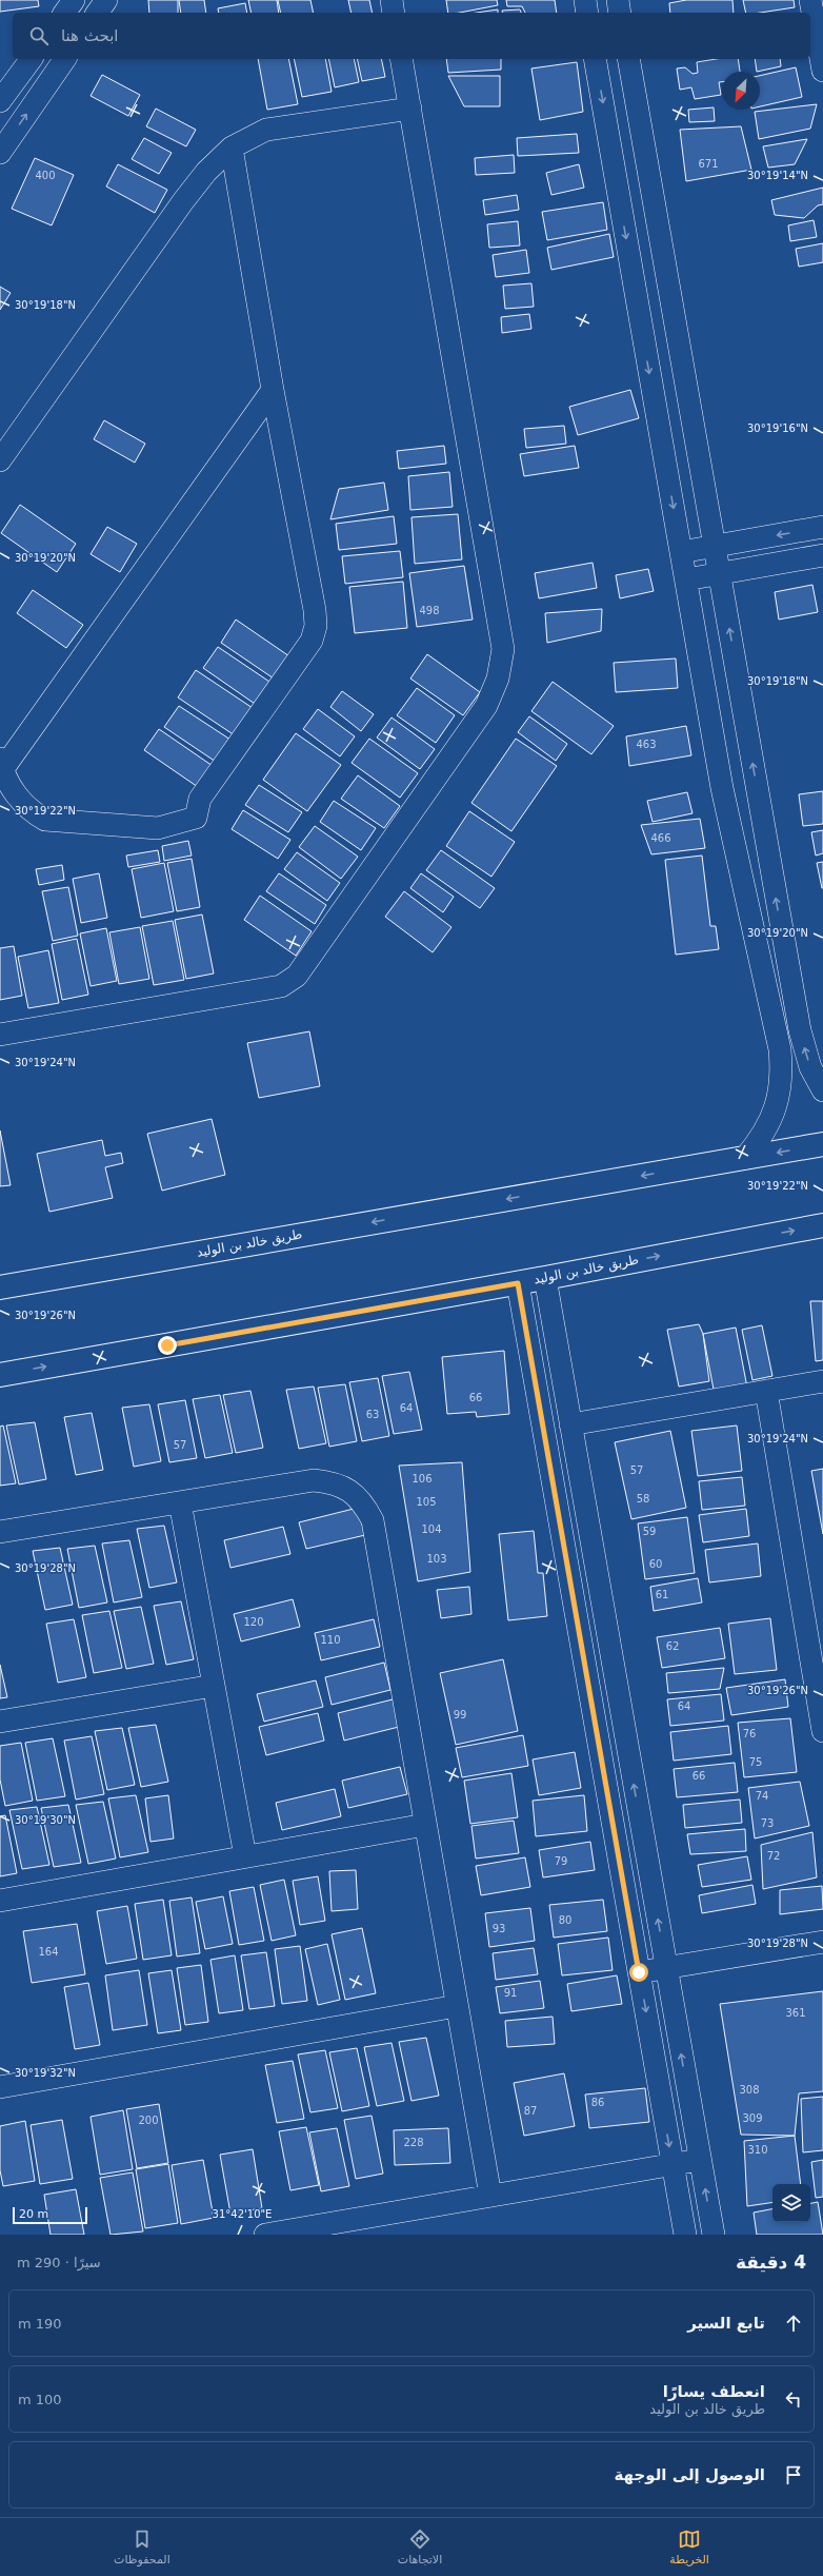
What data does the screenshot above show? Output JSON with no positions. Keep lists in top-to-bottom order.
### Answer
{
  "streets": {
    "street": ["طريق خالد بن الوليد"]
  },
  "house_numbers": [
    "671",
    "400",
    "498",
    "463",
    "466",
    "66",
    "64",
    "63",
    "57",
    "57",
    "106",
    "58",
    "105",
    "104",
    "59",
    "103",
    "60",
    "61",
    "120",
    "110",
    "62",
    "64",
    "99",
    "76",
    "75",
    "66",
    "74",
    "73",
    "72",
    "79",
    "80",
    "93",
    "164",
    "91",
    "361",
    "308",
    "86",
    "87",
    "309",
    "200",
    "228",
    "310"
  ],
  "scale_bar": "20 m",
  "north": "bottom left",
  "page": {
    "search": "ابحث هنا",
    "scale": "20 m",
    "heading": ["4 دقيقة", "سيرًا · 290 m"],
    "list": [
      ["تابع السير", "190 m"],
      ["انعطف يسارًا", "طريق خالد بن الوليد", "100 m"],
      "الوصول إلى الوجهة"
    ],
    "nav": ["الخريطة", "الاتجاهات", "المحفوظات"]
  },
  "coordinates": [
    "30°19'14\"N",
    "30°19'18\"N",
    "30°19'16\"N",
    "30°19'20\"N",
    "30°19'22\"N",
    "30°19'24\"N",
    "30°19'26\"N",
    "30°19'28\"N",
    "30°19'30\"N",
    "30°19'32\"N",
    "31°42'10\"E"
  ]
}
